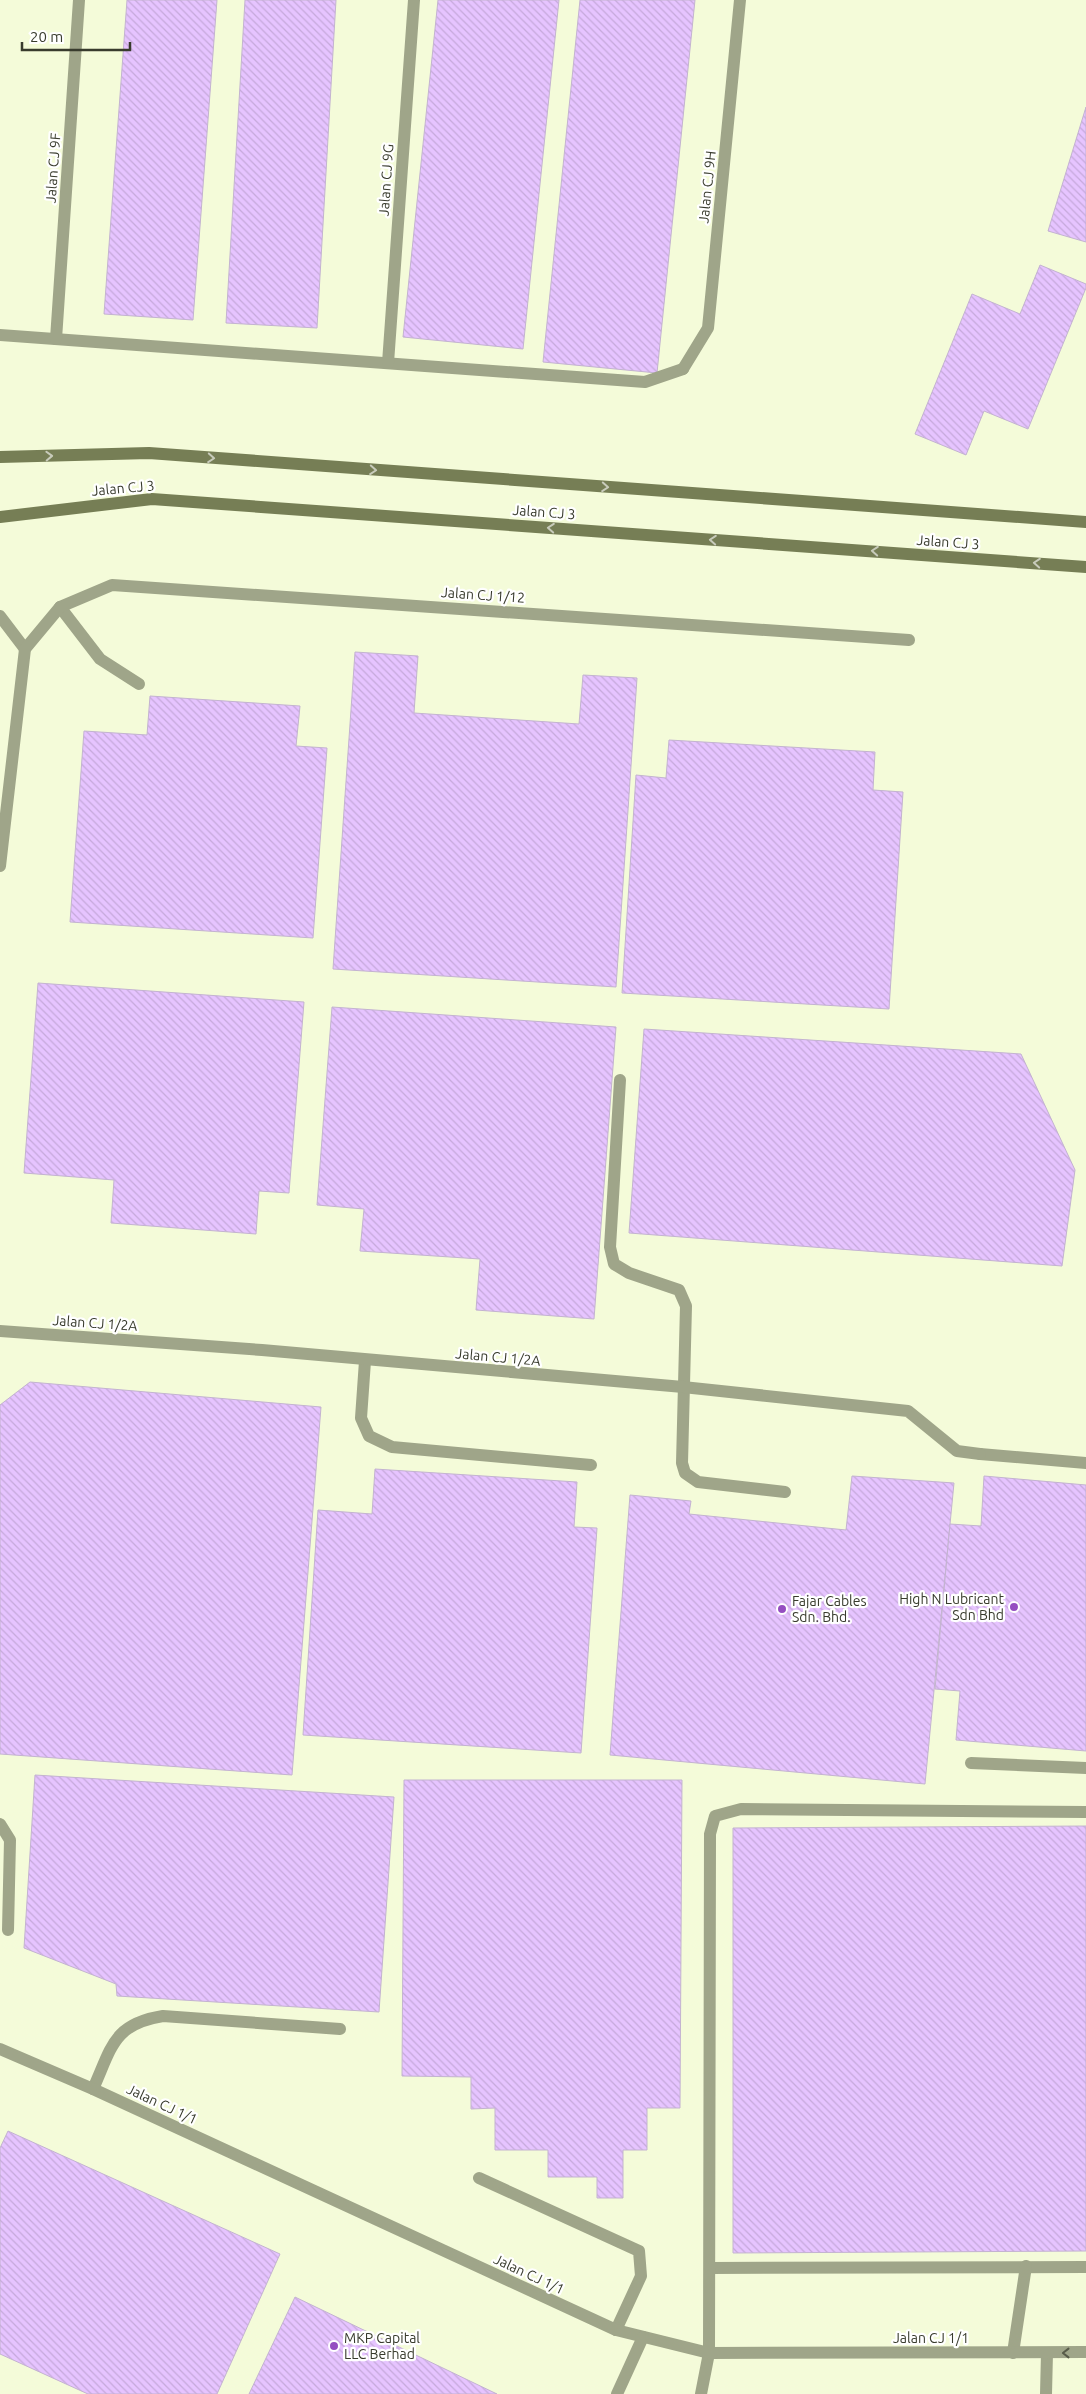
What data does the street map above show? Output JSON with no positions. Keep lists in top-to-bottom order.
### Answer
{
  "streets": {
    "street": [
      "Jalan CJ 9F",
      "Jalan CJ 9G",
      "Jalan CJ 9H",
      "Jalan CJ 3",
      "Jalan CJ 1/12",
      "Jalan CJ 1/2A",
      "Jalan CJ 1/1"
    ]
  },
  "crossings": [
    ["Jalan CJ 9G", "Jalan CJ 9H"]
  ],
  "places": ["High N Lubricant Sdn Bhd", "Fajar Cables Sdn. Bhd.", "MKP Capital LLC Berhad"],
  "scale_bar": "20 m"
}
